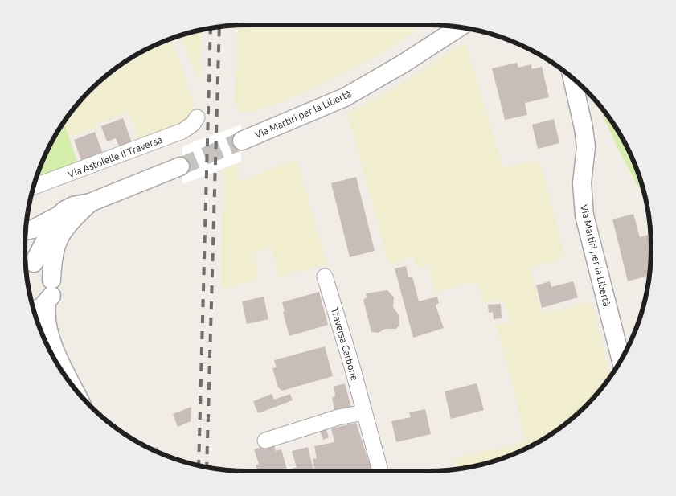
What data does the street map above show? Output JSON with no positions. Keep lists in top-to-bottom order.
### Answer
{
  "streets": {
    "street": ["Via Martiri per la Libertà", "Via Astolelle II Traversa", "Traversa Carbone"]
  }
}
